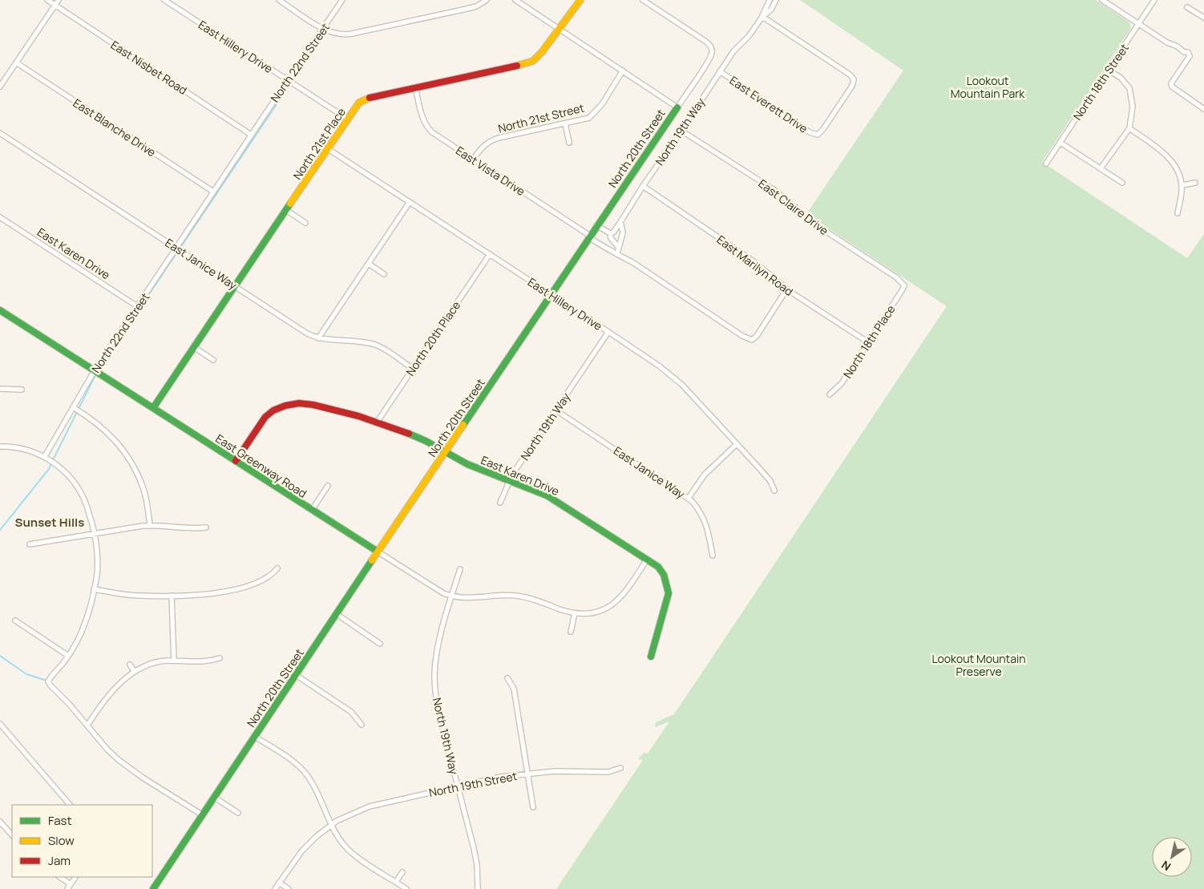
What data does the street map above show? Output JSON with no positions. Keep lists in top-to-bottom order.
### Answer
{
  "streets": {
    "street": [
      "East Hillery Drive",
      "North 22nd Street",
      "East Nisbet Road",
      "North 18th Street",
      "East Everett Drive",
      "North 21st Street",
      "East Blanche Drive",
      "North 19th Way",
      "North 21st Place",
      "North 20th Street",
      "East Vista Drive",
      "East Claire Drive",
      "East Karen Drive",
      "East Janice Way",
      "East Marilyn Road",
      "North 20th Place",
      "North 18th Place",
      "East Greenway Road",
      "North 19th Street"
    ]
  },
  "crossings": [
    ["East Hillery Drive", "North 22nd Street"],
    ["East Hillery Drive", "North 19th Way"],
    ["East Hillery Drive", "North 21st Place"],
    ["East Hillery Drive", "North 20th Street"],
    ["East Hillery Drive", "North 20th Place"],
    ["North 22nd Street", "East Nisbet Road"],
    ["North 22nd Street", "East Blanche Drive"],
    ["North 22nd Street", "East Karen Drive"],
    ["North 22nd Street", "East Janice Way"],
    ["North 22nd Street", "East Greenway Road"],
    ["East Everett Drive", "North 19th Way"],
    ["North 21st Street", "East Vista Drive"],
    ["North 19th Way", "East Claire Drive"],
    ["North 19th Way", "East Karen Drive"],
    ["North 19th Way", "East Janice Way"],
    ["North 19th Way", "East Marilyn Road"],
    ["North 19th Way", "East Greenway Road"],
    ["North 19th Way", "North 19th Street"],
    ["North 21st Place", "East Vista Drive"],
    ["North 21st Place", "East Janice Way"],
    ["North 21st Place", "East Greenway Road"],
    ["North 20th Street", "East Vista Drive"],
    ["North 20th Street", "East Karen Drive"],
    ["North 20th Street", "East Greenway Road"],
    ["East Vista Drive", "East Marilyn Road"],
    ["East Claire Drive", "North 18th Place"],
    ["East Karen Drive", "North 20th Place"],
    ["East Karen Drive", "East Greenway Road"],
    ["East Janice Way", "North 20th Place"],
    ["East Marilyn Road", "North 18th Place"]
  ],
  "districts": ["Sunset Hills"],
  "parks": ["Lookout Mountain Park", "Lookout Mountain Preserve"],
  "legend": ["Fast", "Slow", "Jam"],
  "north": "bottom left"
}
